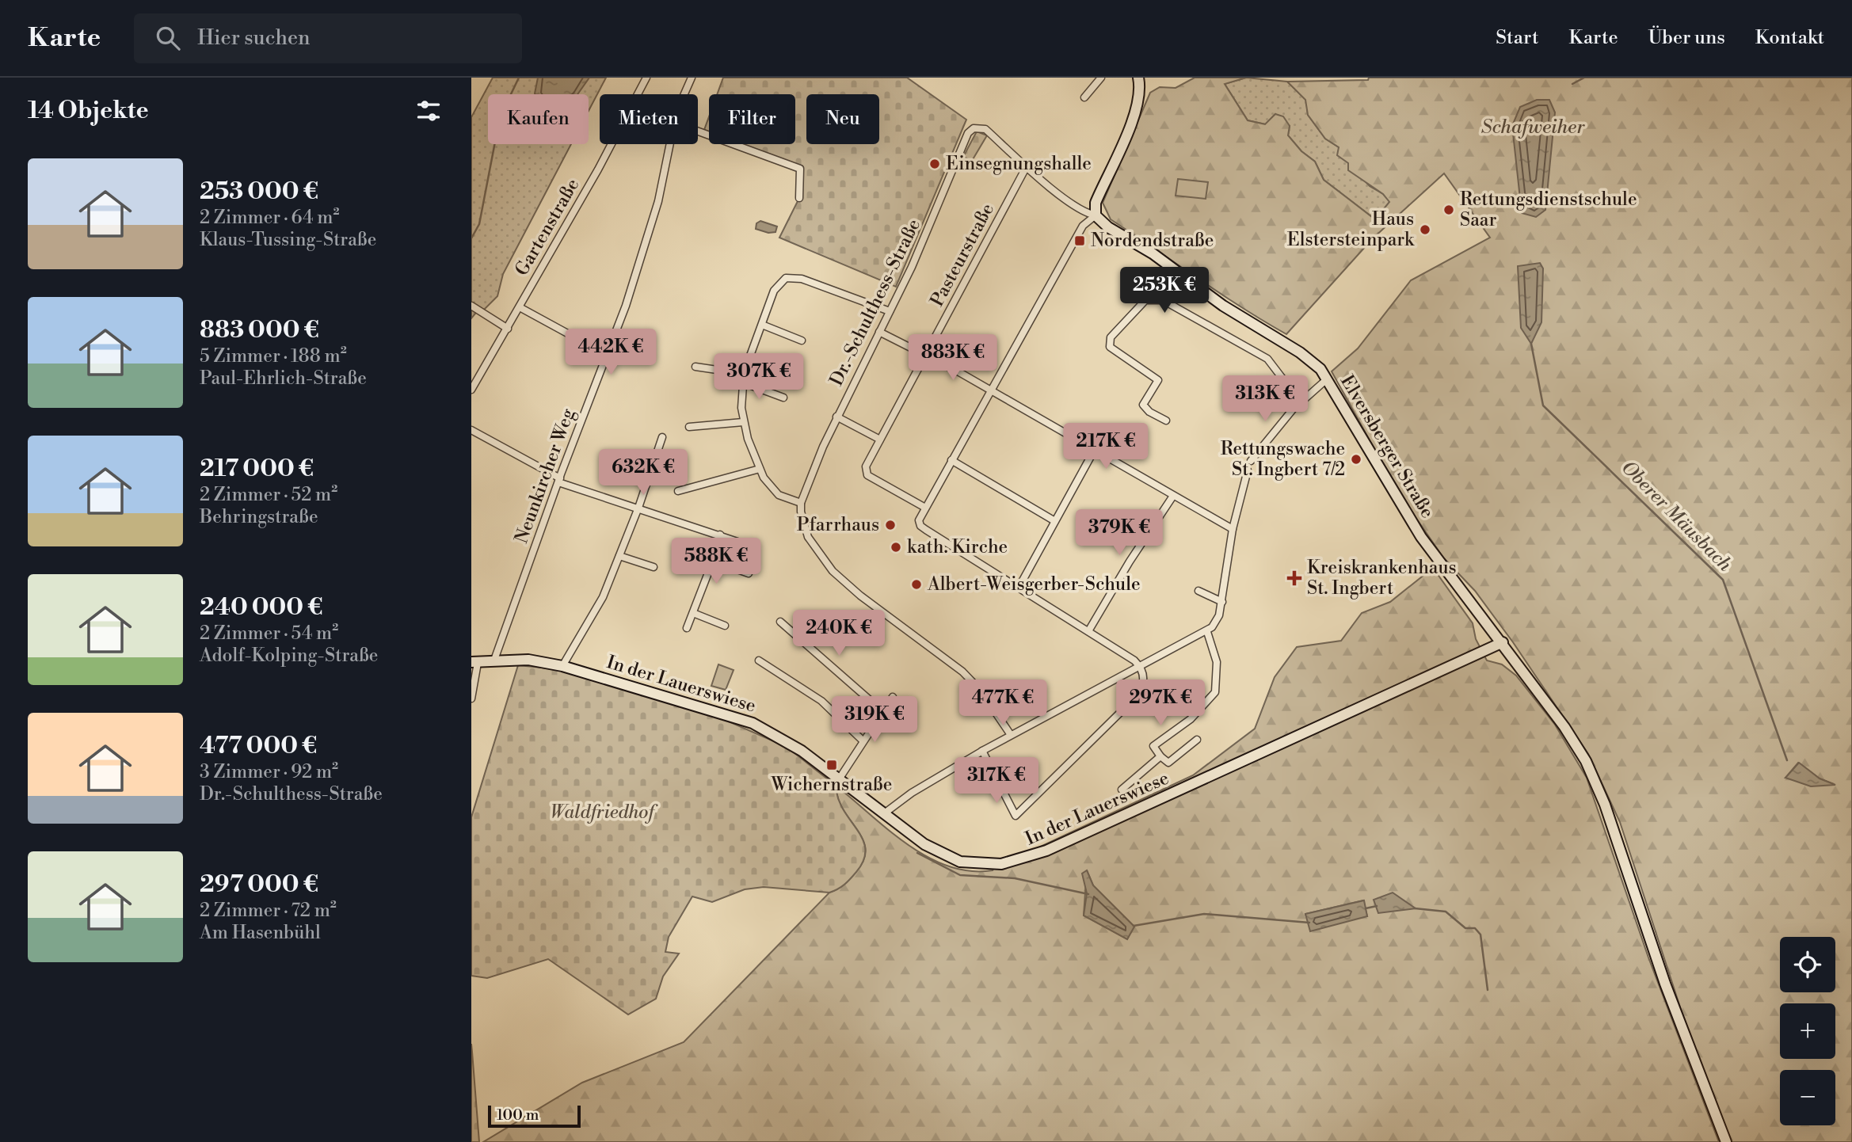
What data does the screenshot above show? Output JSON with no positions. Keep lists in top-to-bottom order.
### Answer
{
  "streets": {
    "main road": ["Elversberger Straße", "In der Lauerswiese"],
    "street": [
      "Gartenstraße",
      "Pasteurstraße",
      "Dr.-Schulthess-Straße",
      "Neunkircher Weg"
    ]
  },
  "crossings": [
    ["Pasteurstraße", "Dr.-Schulthess-Straße"],
    ["Elversberger Straße", "In der Lauerswiese"],
    ["Neunkircher Weg", "In der Lauerswiese"]
  ],
  "water": ["Schafweiher", "Oberer Mäusbach"],
  "parks": ["Waldfriedhof"],
  "places": {
    "other": [
      "Einsegnungshalle",
      "Rettungsdienstschule Saar",
      "Haus Elstersteinpark",
      "Rettungswache St. Ingbert 7/2",
      "Pfarrhaus",
      "kath. Kirche",
      "Albert-Weisgerber-Schule"
    ],
    "transit": ["Nordendstraße", "Wichernstraße"],
    "health": ["Kreiskrankenhaus St. Ingbert"]
  },
  "scale_bar": "100 m",
  "page": {
    "header": "Karte",
    "search": "Hier suchen",
    "nav": [
      "Start",
      "Karte",
      "Über uns",
      "Kontakt"
    ],
    "heading": "14 Objekte",
    "chip": [
      "Kaufen",
      "Mieten",
      "Filter",
      "Neu"
    ],
    "list": [
      {
        "name": "253 000 €",
        "note": "2 Zimmer · 64 m² · Klaus-Tussing-Straße"
      },
      {
        "name": "883 000 €",
        "note": "5 Zimmer · 188 m² · Paul-Ehrlich-Straße"
      },
      {
        "name": "217 000 €",
        "note": "2 Zimmer · 52 m² · Behringstraße"
      },
      {
        "name": "240 000 €",
        "note": "2 Zimmer · 54 m² · Adolf-Kolping-Straße"
      },
      {
        "name": "477 000 €",
        "note": "3 Zimmer · 92 m² · Dr.-Schulthess-Straße"
      },
      {
        "name": "297 000 €",
        "note": "2 Zimmer · 72 m² · Am Hasenbühl"
      }
    ],
    "price": [
      "253K €",
      "442K €",
      "883K €",
      "307K €",
      "313K €",
      "217K €",
      "632K €",
      "379K €",
      "588K €",
      "240K €",
      "477K €",
      "297K €",
      "319K €",
      "317K €"
    ],
    "map_buttons": ["+", "−"],
    "scale": "100 m"
  }
}
